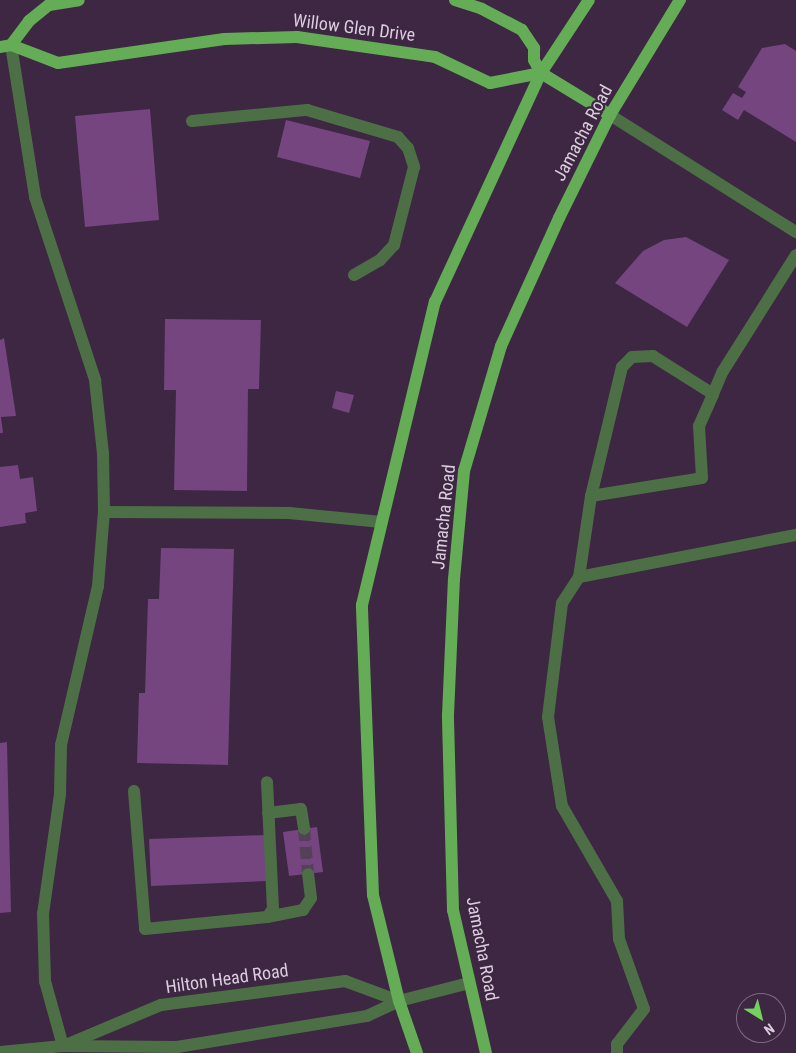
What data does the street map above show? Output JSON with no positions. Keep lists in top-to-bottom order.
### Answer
{
  "streets": {
    "main road": ["Willow Glen Drive", "Jamacha Road"],
    "street": ["Hilton Head Road"]
  },
  "crossings": [
    ["Jamacha Road", "Hilton Head Road"]
  ],
  "north": "bottom right"
}
